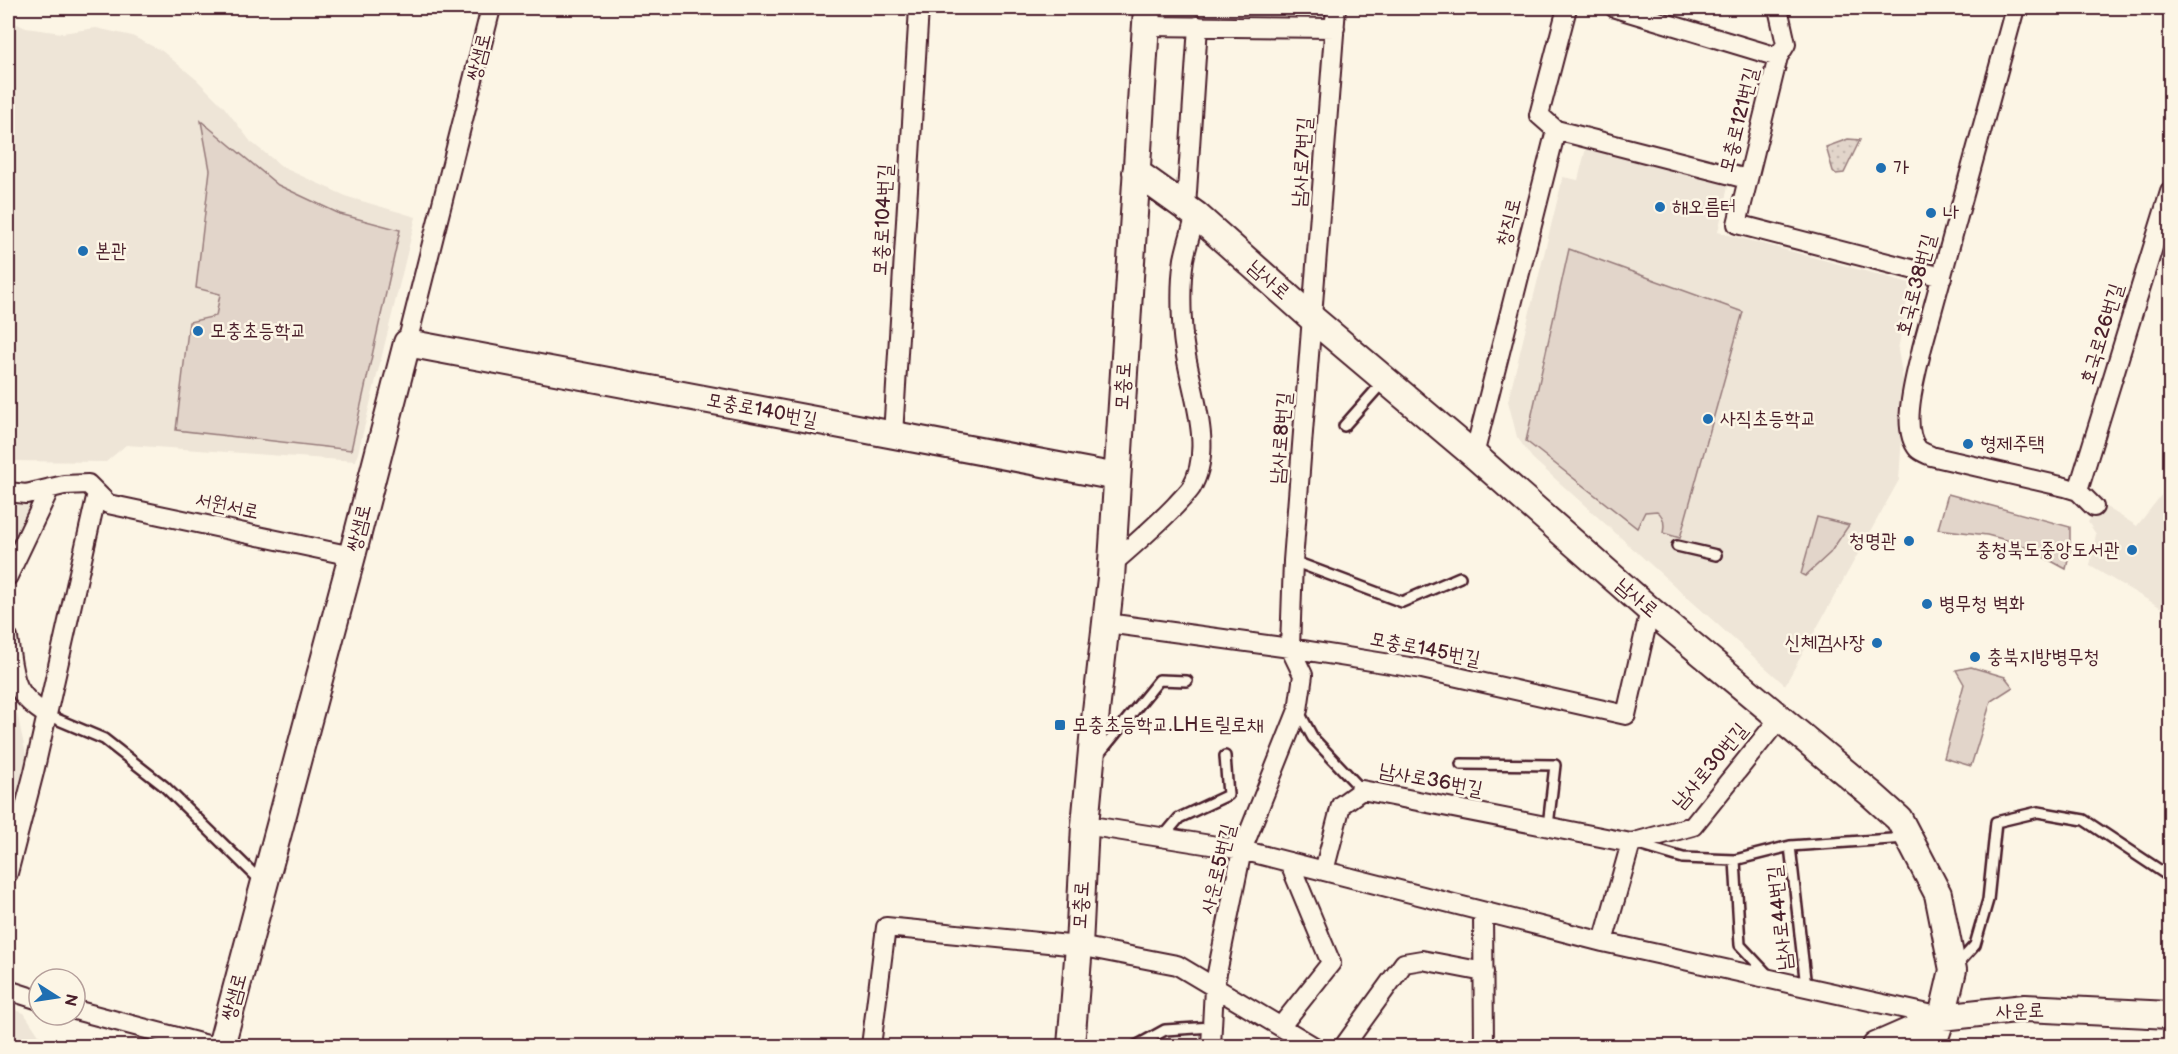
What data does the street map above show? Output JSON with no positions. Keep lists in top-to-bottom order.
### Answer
{
  "streets": {
    "street": [
      "쌍샘로",
      "모충로121번길",
      "남사로7번길",
      "모충로104번길",
      "창직로",
      "남사로",
      "호국로38번길",
      "호국로26번길",
      "모충로",
      "모충로140번길",
      "남사로8번길",
      "서원서로",
      "모충로145번길",
      "남사로30번길",
      "남사로36번길",
      "사운로5번길",
      "사운로"
    ],
    "lane": ["남사로44번길"]
  },
  "crossings": [
    ["쌍샘로", "모충로140번길"],
    ["쌍샘로", "서원서로"],
    ["모충로121번길", "호국로38번길"],
    ["남사로7번길", "남사로"],
    ["남사로7번길", "남사로8번길"],
    ["모충로104번길", "모충로140번길"],
    ["창직로", "남사로"],
    ["남사로", "모충로"],
    ["남사로", "남사로8번길"],
    ["남사로", "모충로145번길"],
    ["남사로", "남사로30번길"],
    ["남사로", "남사로36번길"],
    ["남사로", "사운로"],
    ["호국로38번길", "호국로26번길"],
    ["모충로", "모충로140번길"],
    ["모충로", "모충로145번길"],
    ["남사로8번길", "모충로145번길"],
    ["남사로8번길", "사운로5번길"],
    ["모충로145번길", "사운로5번길"],
    ["남사로30번길", "남사로36번길"],
    ["남사로36번길", "남사로44번길"]
  ],
  "places": {
    "other": [
      "가",
      "해오름터",
      "나",
      "본관",
      "모충초등학교",
      "사직초등학교",
      "형제주택",
      "청명관",
      "충청북도중앙도서관",
      "병무청 벽화",
      "신체검사장",
      "충북지방병무청"
    ],
    "transit": ["모충초등학교.LH트릴로채"]
  },
  "north": "right"
}
